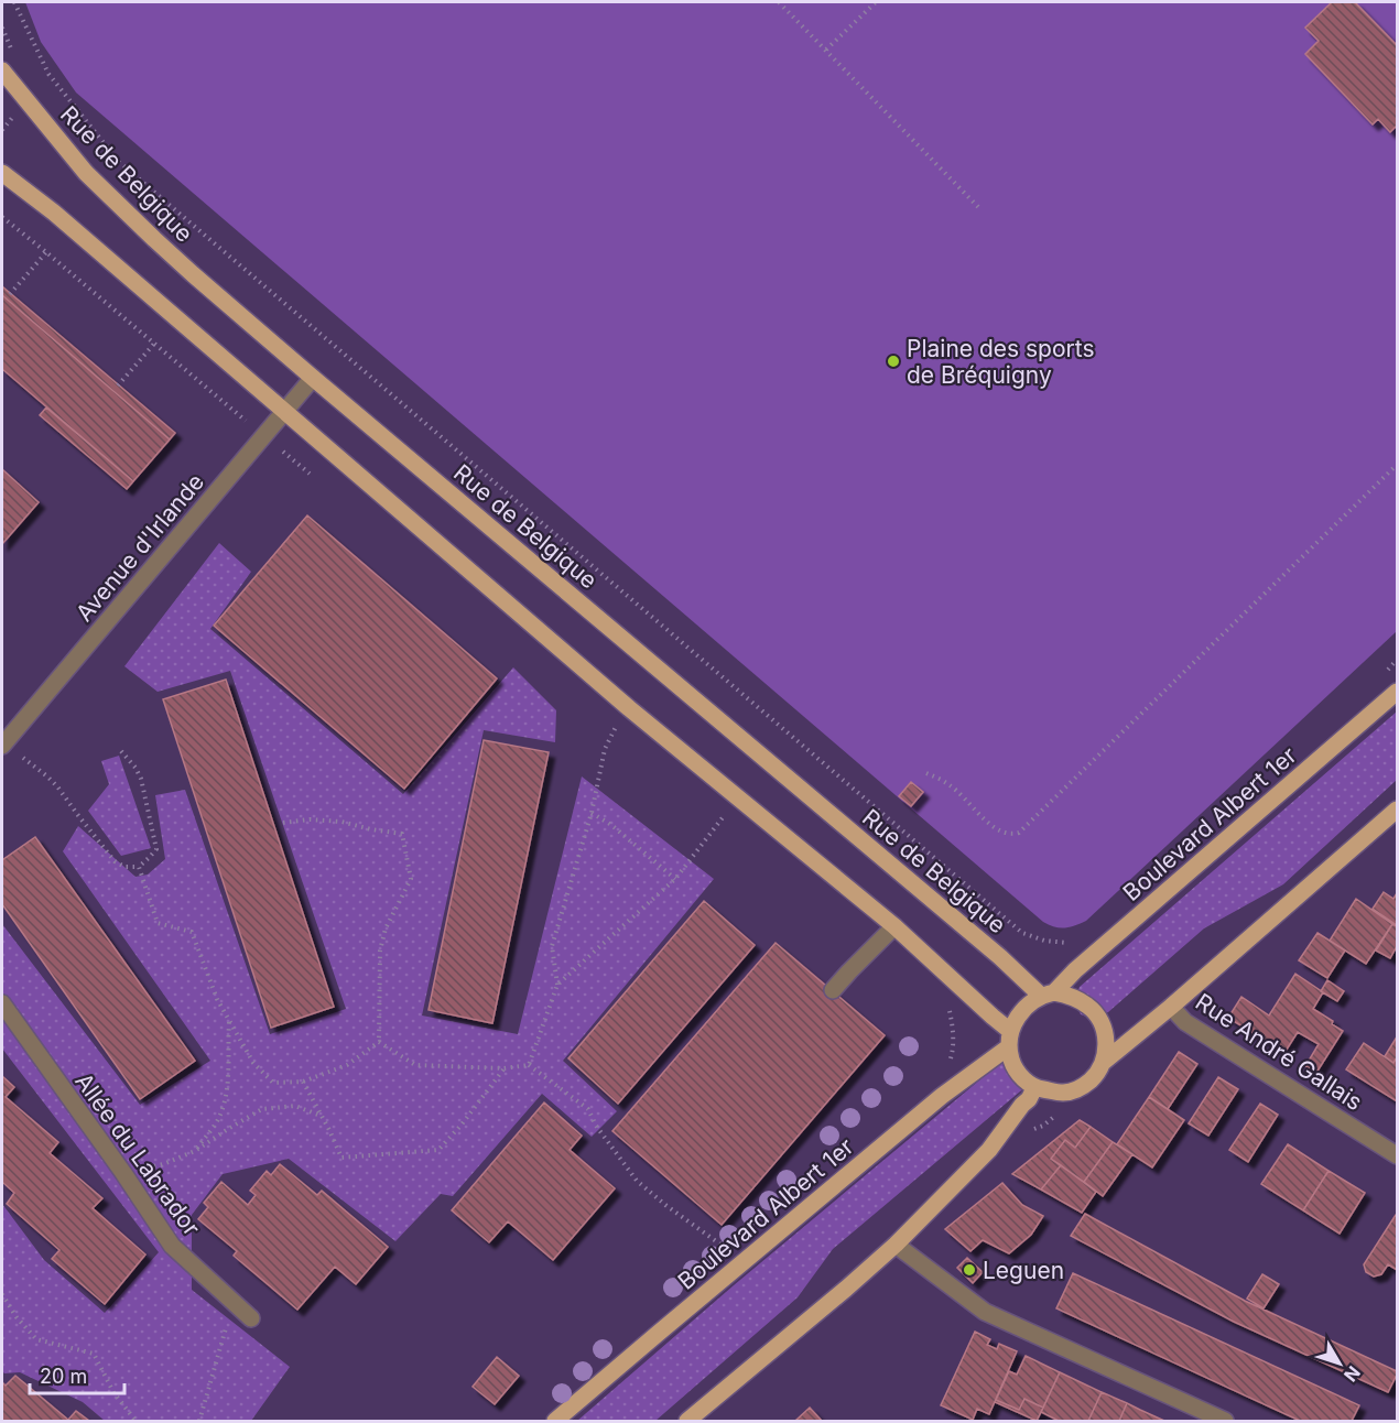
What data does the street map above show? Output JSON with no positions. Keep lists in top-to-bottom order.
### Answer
{
  "streets": {
    "main road": ["Rue de Belgique", "Boulevard Albert 1er"],
    "street": ["Avenue d'Irlande", "Rue André Gallais", "Allée du Labrador"]
  },
  "crossings": [
    ["Rue de Belgique", "Avenue d'Irlande"],
    ["Rue de Belgique", "Boulevard Albert 1er"]
  ],
  "places": ["Plaine des sports de Bréquigny", "Leguen"],
  "scale_bar": "20 m",
  "north": "bottom right"
}
